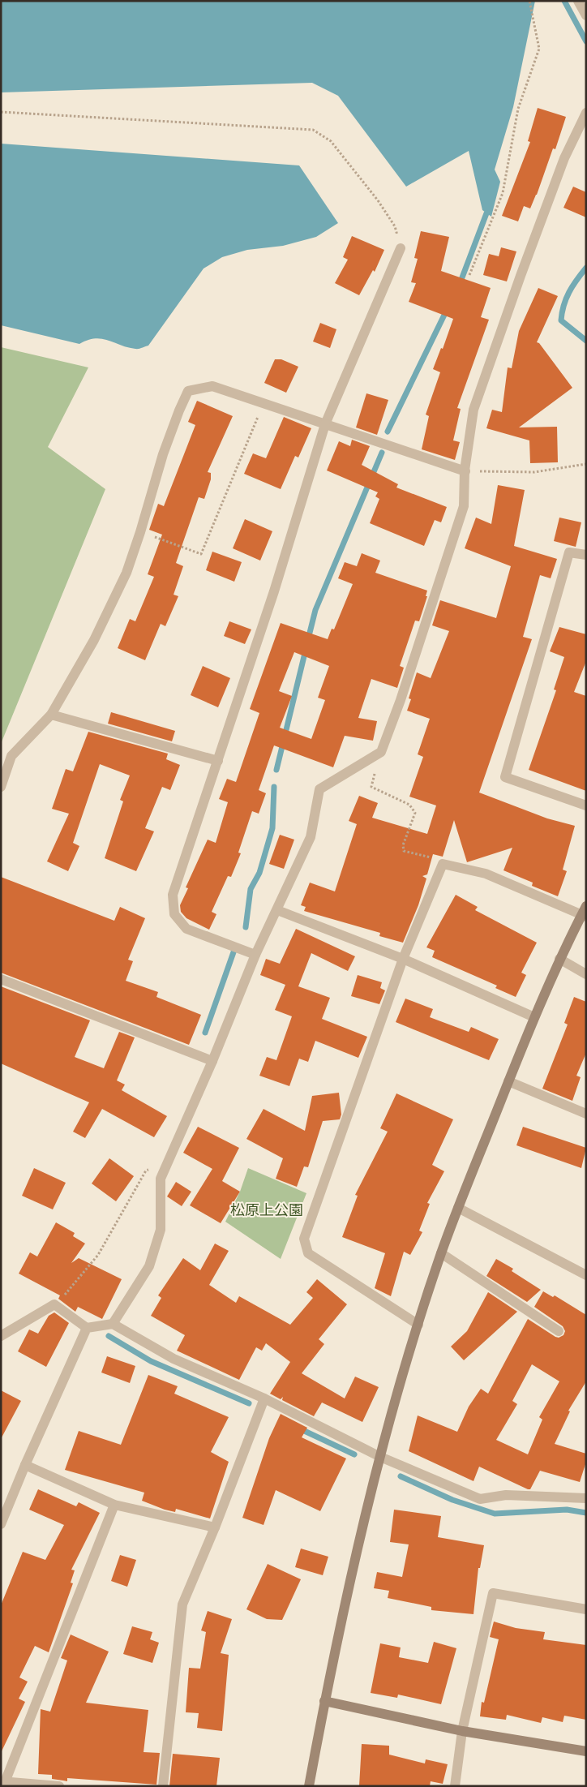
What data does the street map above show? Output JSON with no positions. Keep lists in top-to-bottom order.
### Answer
{
  "parks": ["松原上公園"]
}
